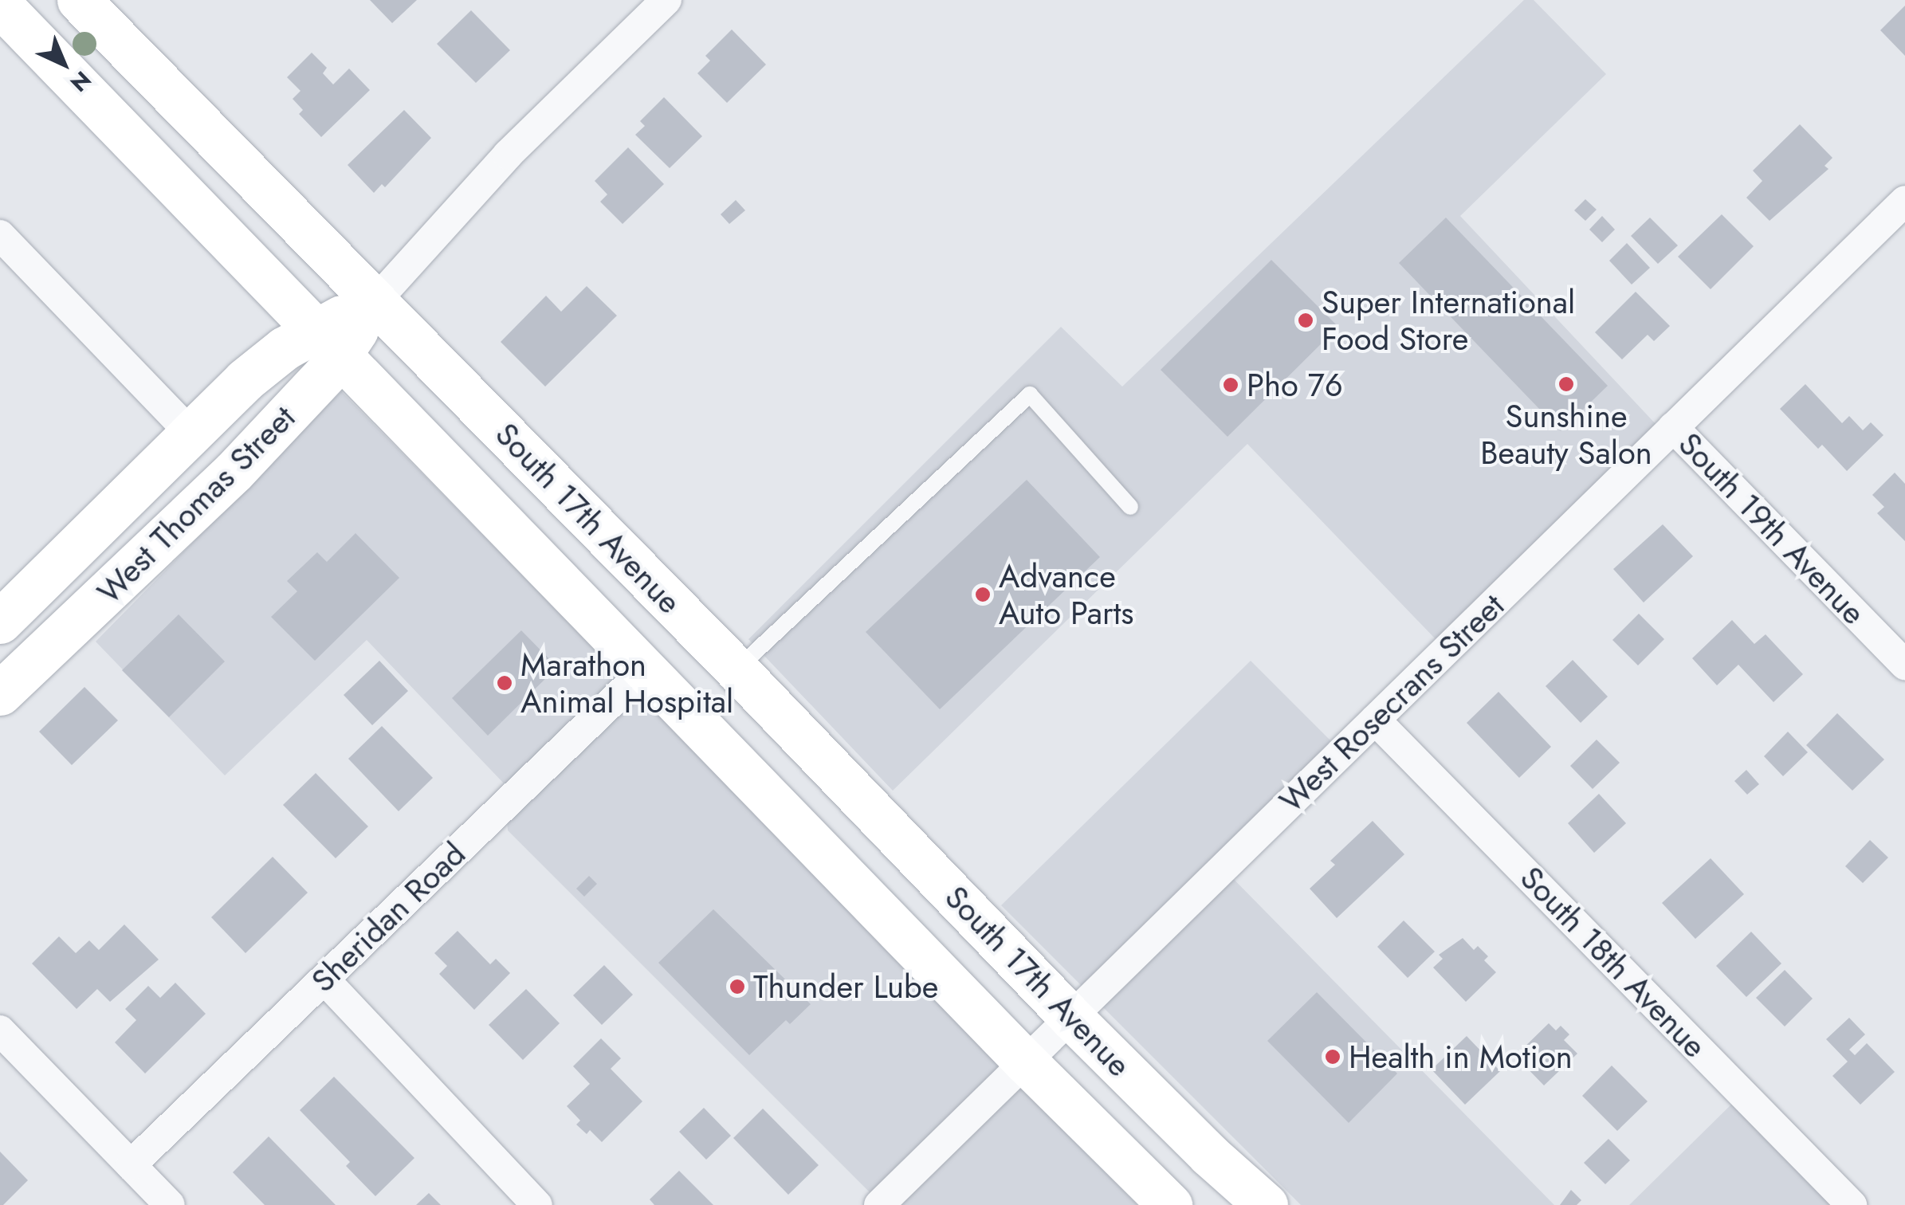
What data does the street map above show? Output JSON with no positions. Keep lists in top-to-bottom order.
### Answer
{
  "streets": {
    "main road": ["West Thomas Street", "South 17th Avenue"],
    "street": [
      "South 19th Avenue",
      "West Rosecrans Street",
      "Sheridan Road",
      "South 18th Avenue"
    ]
  },
  "crossings": [
    ["West Thomas Street", "South 17th Avenue"],
    ["South 17th Avenue", "West Rosecrans Street"],
    ["South 17th Avenue", "Sheridan Road"],
    ["South 19th Avenue", "West Rosecrans Street"],
    ["West Rosecrans Street", "South 18th Avenue"]
  ],
  "places": [
    "Super International Food Store",
    "Sunshine Beauty Salon",
    "Pho 76",
    "Advance Auto Parts",
    "Marathon Animal Hospital",
    "Thunder Lube",
    "Health in Motion"
  ],
  "north": "bottom right"
}
